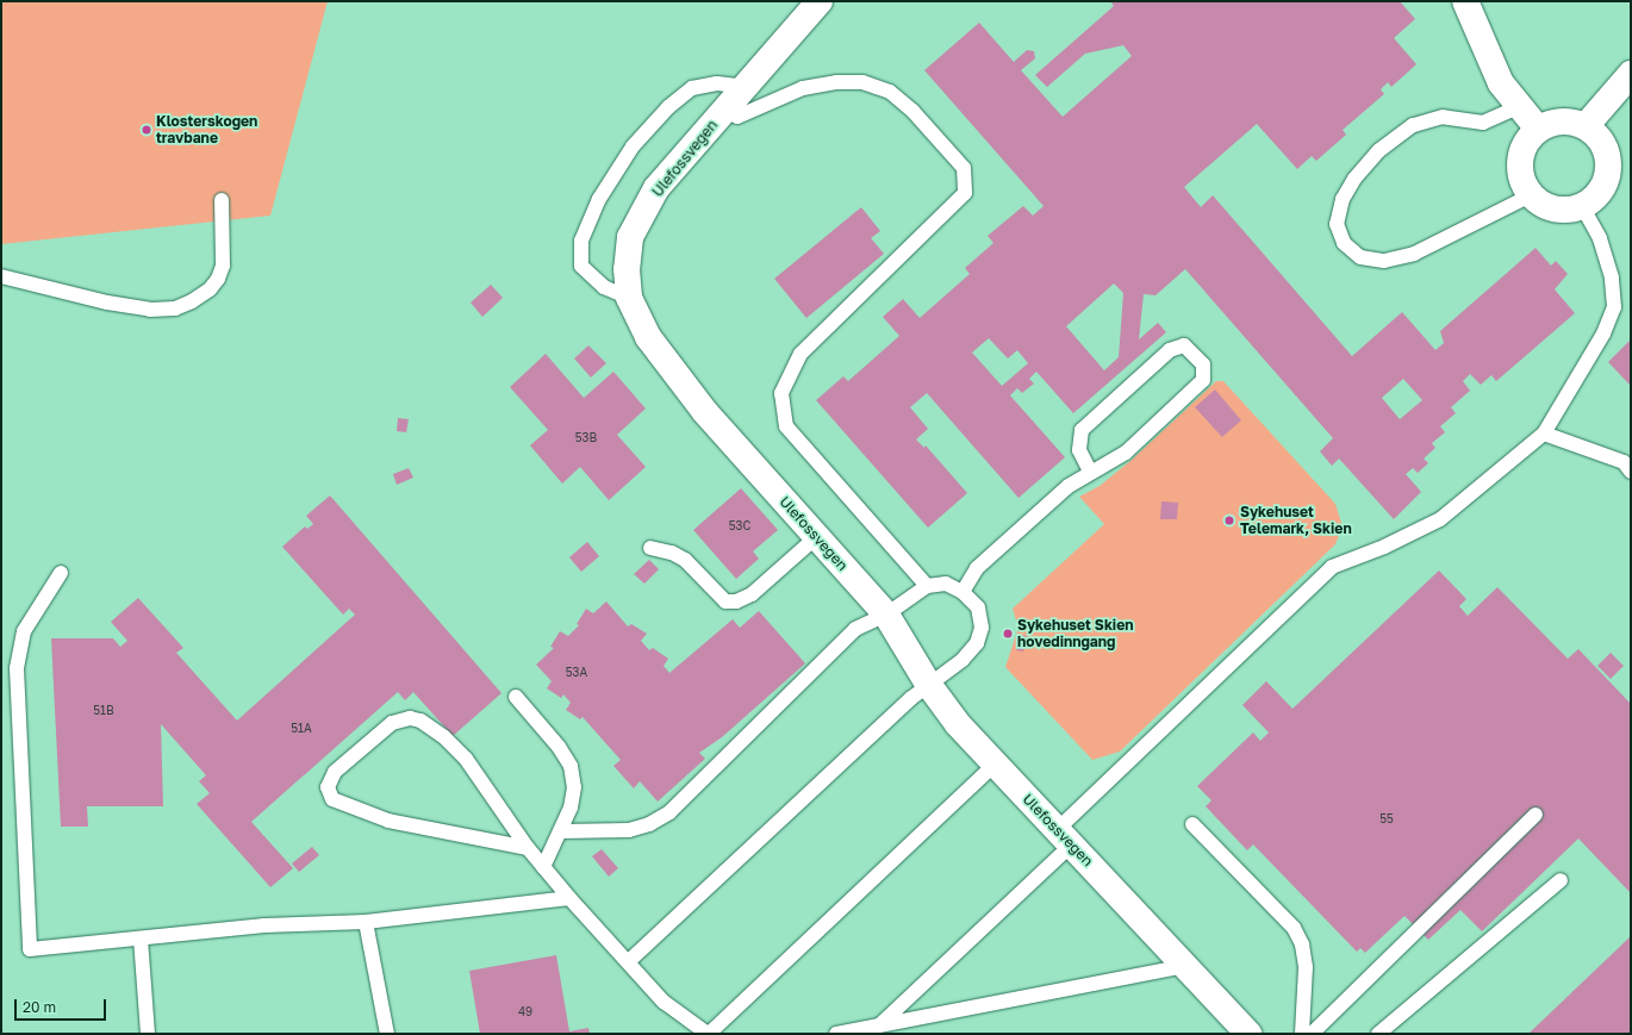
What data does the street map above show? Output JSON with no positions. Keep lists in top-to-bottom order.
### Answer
{
  "streets": {
    "street": ["Ulefossvegen"]
  },
  "places": ["Klosterskogen travbane", "Sykehuset Telemark, Skien", "Sykehuset Skien hovedinngang"],
  "house_numbers": [
    "53B",
    "53C",
    "53A",
    "51B",
    "51A",
    "55",
    "49"
  ],
  "scale_bar": "20 m"
}
